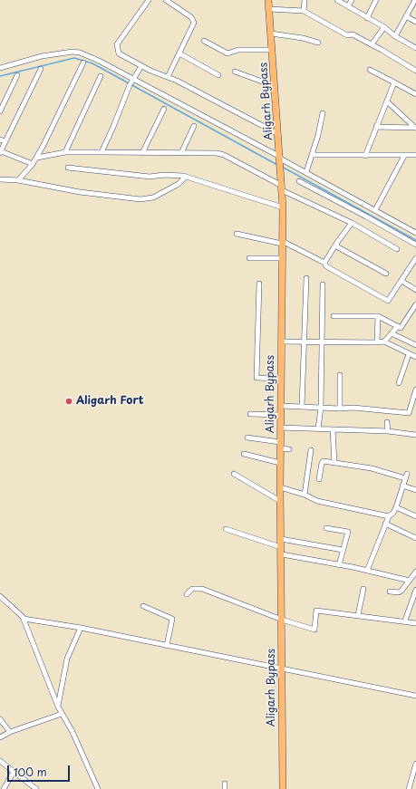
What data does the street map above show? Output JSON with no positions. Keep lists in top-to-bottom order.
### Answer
{
  "streets": {
    "main road": ["Aligarh Bypass"]
  },
  "places": ["Aligarh Fort"],
  "scale_bar": "100 m"
}
